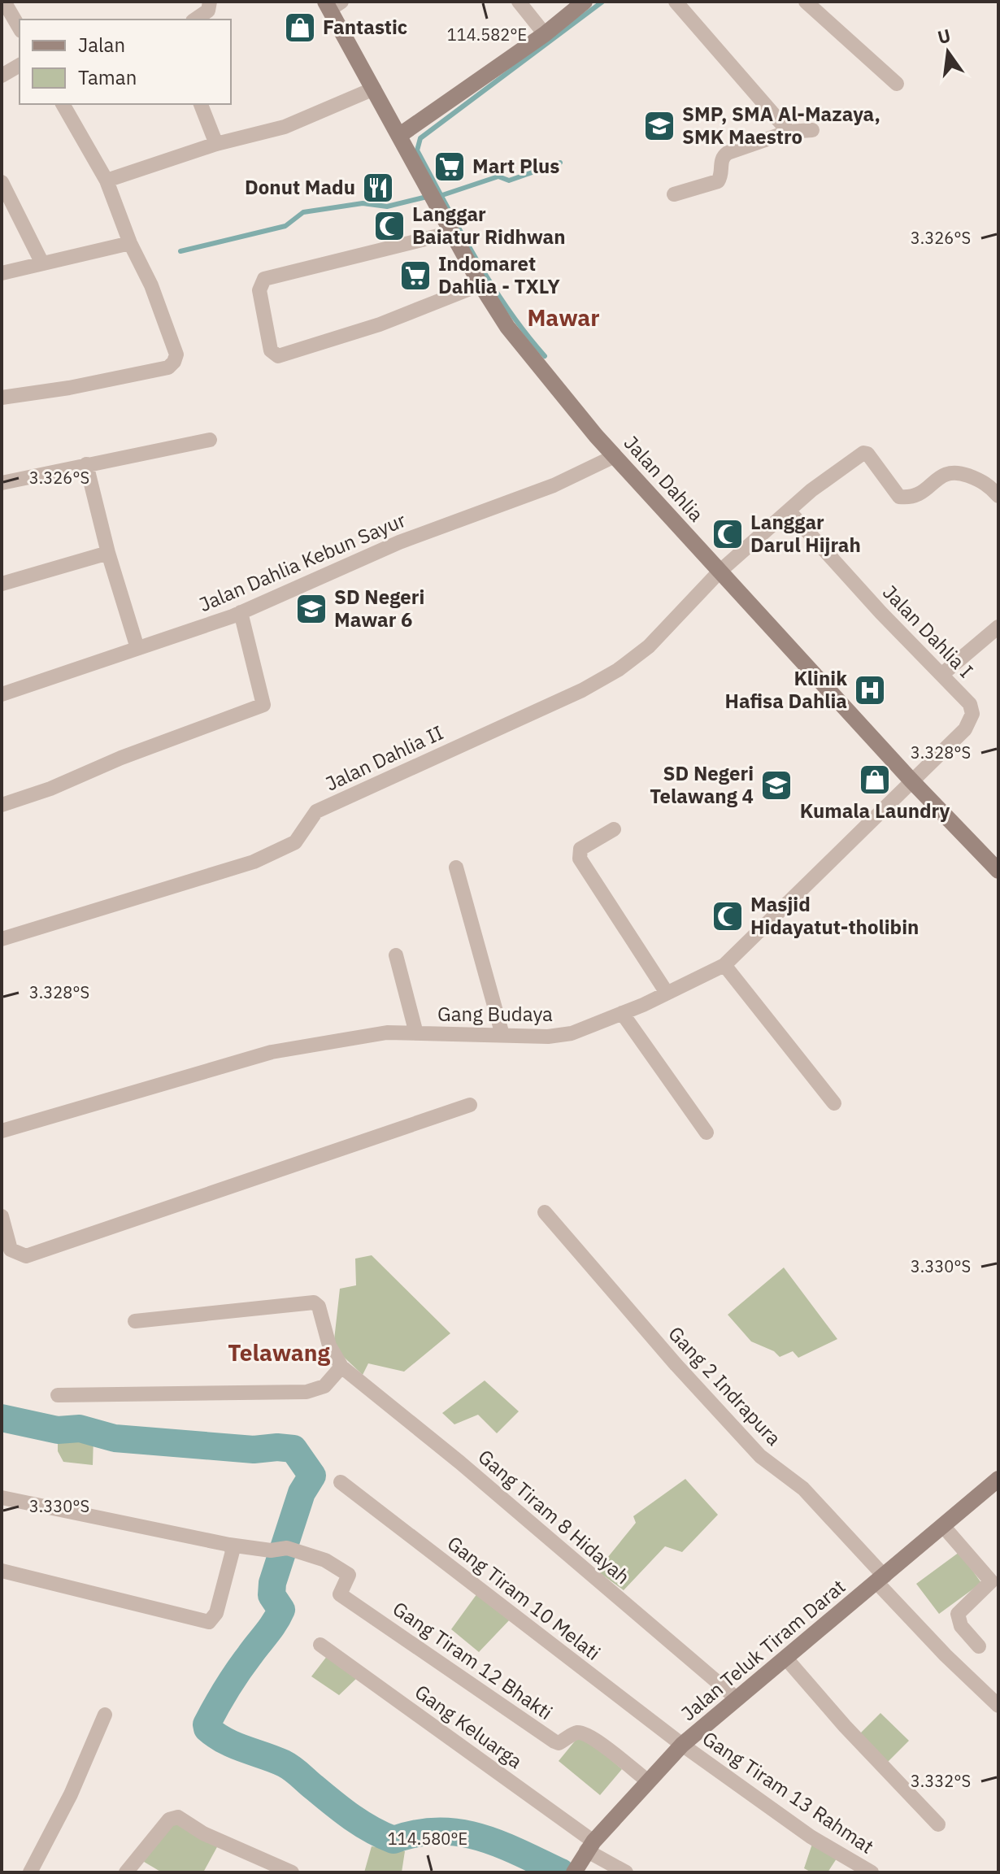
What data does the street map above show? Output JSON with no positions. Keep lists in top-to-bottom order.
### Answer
{
  "streets": {
    "street": [
      "Jalan Dahlia",
      "Jalan Dahlia Kebun Sayur",
      "Jalan Dahlia I",
      "Jalan Dahlia II",
      "Gang Budaya",
      "Gang 2 Indrapura",
      "Gang Tiram 8 Hidayah",
      "Gang Tiram 10 Melati",
      "Jalan Teluk Tiram Darat",
      "Gang Tiram 12 Bhakti",
      "Gang Keluarga",
      "Gang Tiram 13 Rahmat"
    ]
  },
  "crossings": [
    ["Jalan Dahlia", "Jalan Dahlia Kebun Sayur"],
    ["Jalan Dahlia", "Jalan Dahlia I"],
    ["Jalan Dahlia", "Jalan Dahlia II"],
    ["Jalan Dahlia", "Gang Budaya"],
    ["Jalan Dahlia I", "Gang Budaya"],
    ["Gang 2 Indrapura", "Jalan Teluk Tiram Darat"],
    ["Gang Tiram 8 Hidayah", "Jalan Teluk Tiram Darat"],
    ["Gang Tiram 10 Melati", "Jalan Teluk Tiram Darat"],
    ["Gang Tiram 10 Melati", "Gang Tiram 13 Rahmat"],
    ["Jalan Teluk Tiram Darat", "Gang Tiram 12 Bhakti"],
    ["Jalan Teluk Tiram Darat", "Gang Keluarga"],
    ["Jalan Teluk Tiram Darat", "Gang Tiram 13 Rahmat"]
  ],
  "districts": ["Mawar", "Telawang"],
  "places": {
    "shop": ["Fantastic", "Kumala Laundry"],
    "school or university": ["SMP, SMA Al-Mazaya, SMK Maestro", "SD Negeri Mawar 6", "SD Negeri Telawang 4"],
    "supermarket": ["Mart Plus", "Indomaret Dahlia - TXLY"],
    "restaurant": ["Donut Madu"],
    "mosque": ["Langgar Baiatur Ridhwan", "Langgar Darul Hijrah", "Masjid Hidayatut-tholibin"],
    "hospital": ["Klinik Hafisa Dahlia"]
  },
  "legend": ["Jalan", "Taman"],
  "north": "top",
  "coordinates": [
    "114.582°E",
    "3.326°S",
    "3.328°S",
    "3.330°S",
    "3.332°S",
    "114.580°E"
  ]
}
